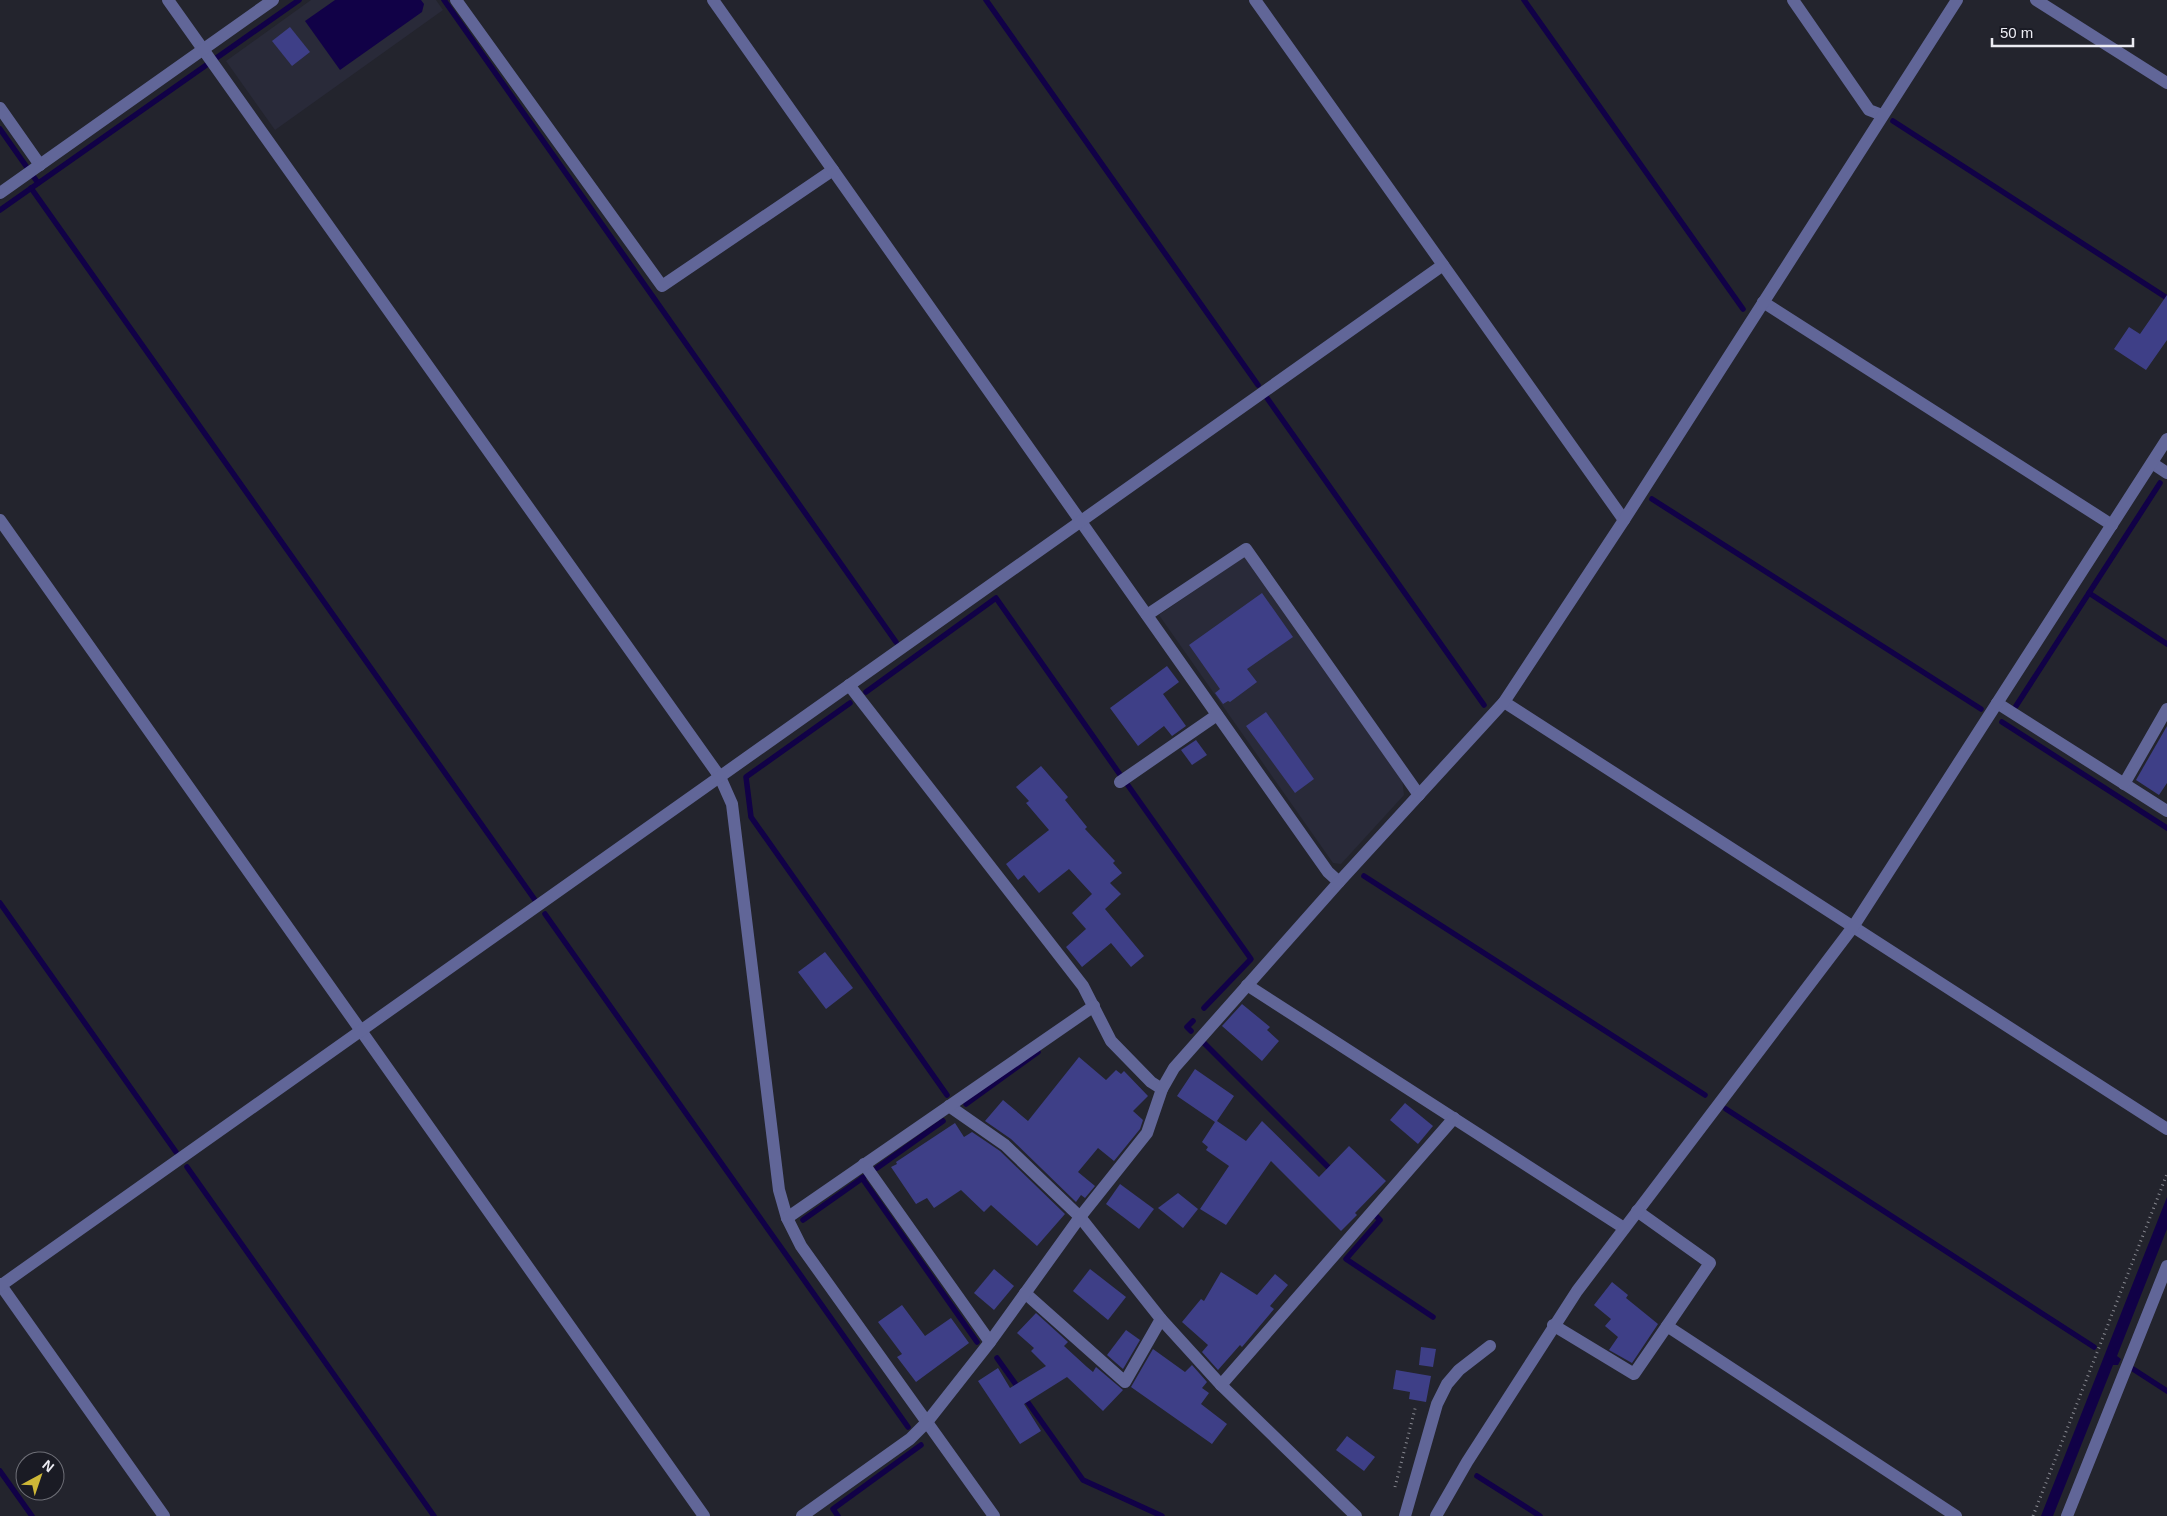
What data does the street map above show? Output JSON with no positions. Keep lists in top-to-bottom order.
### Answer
{
  "scale_bar": "50 m",
  "north": "top right"
}
